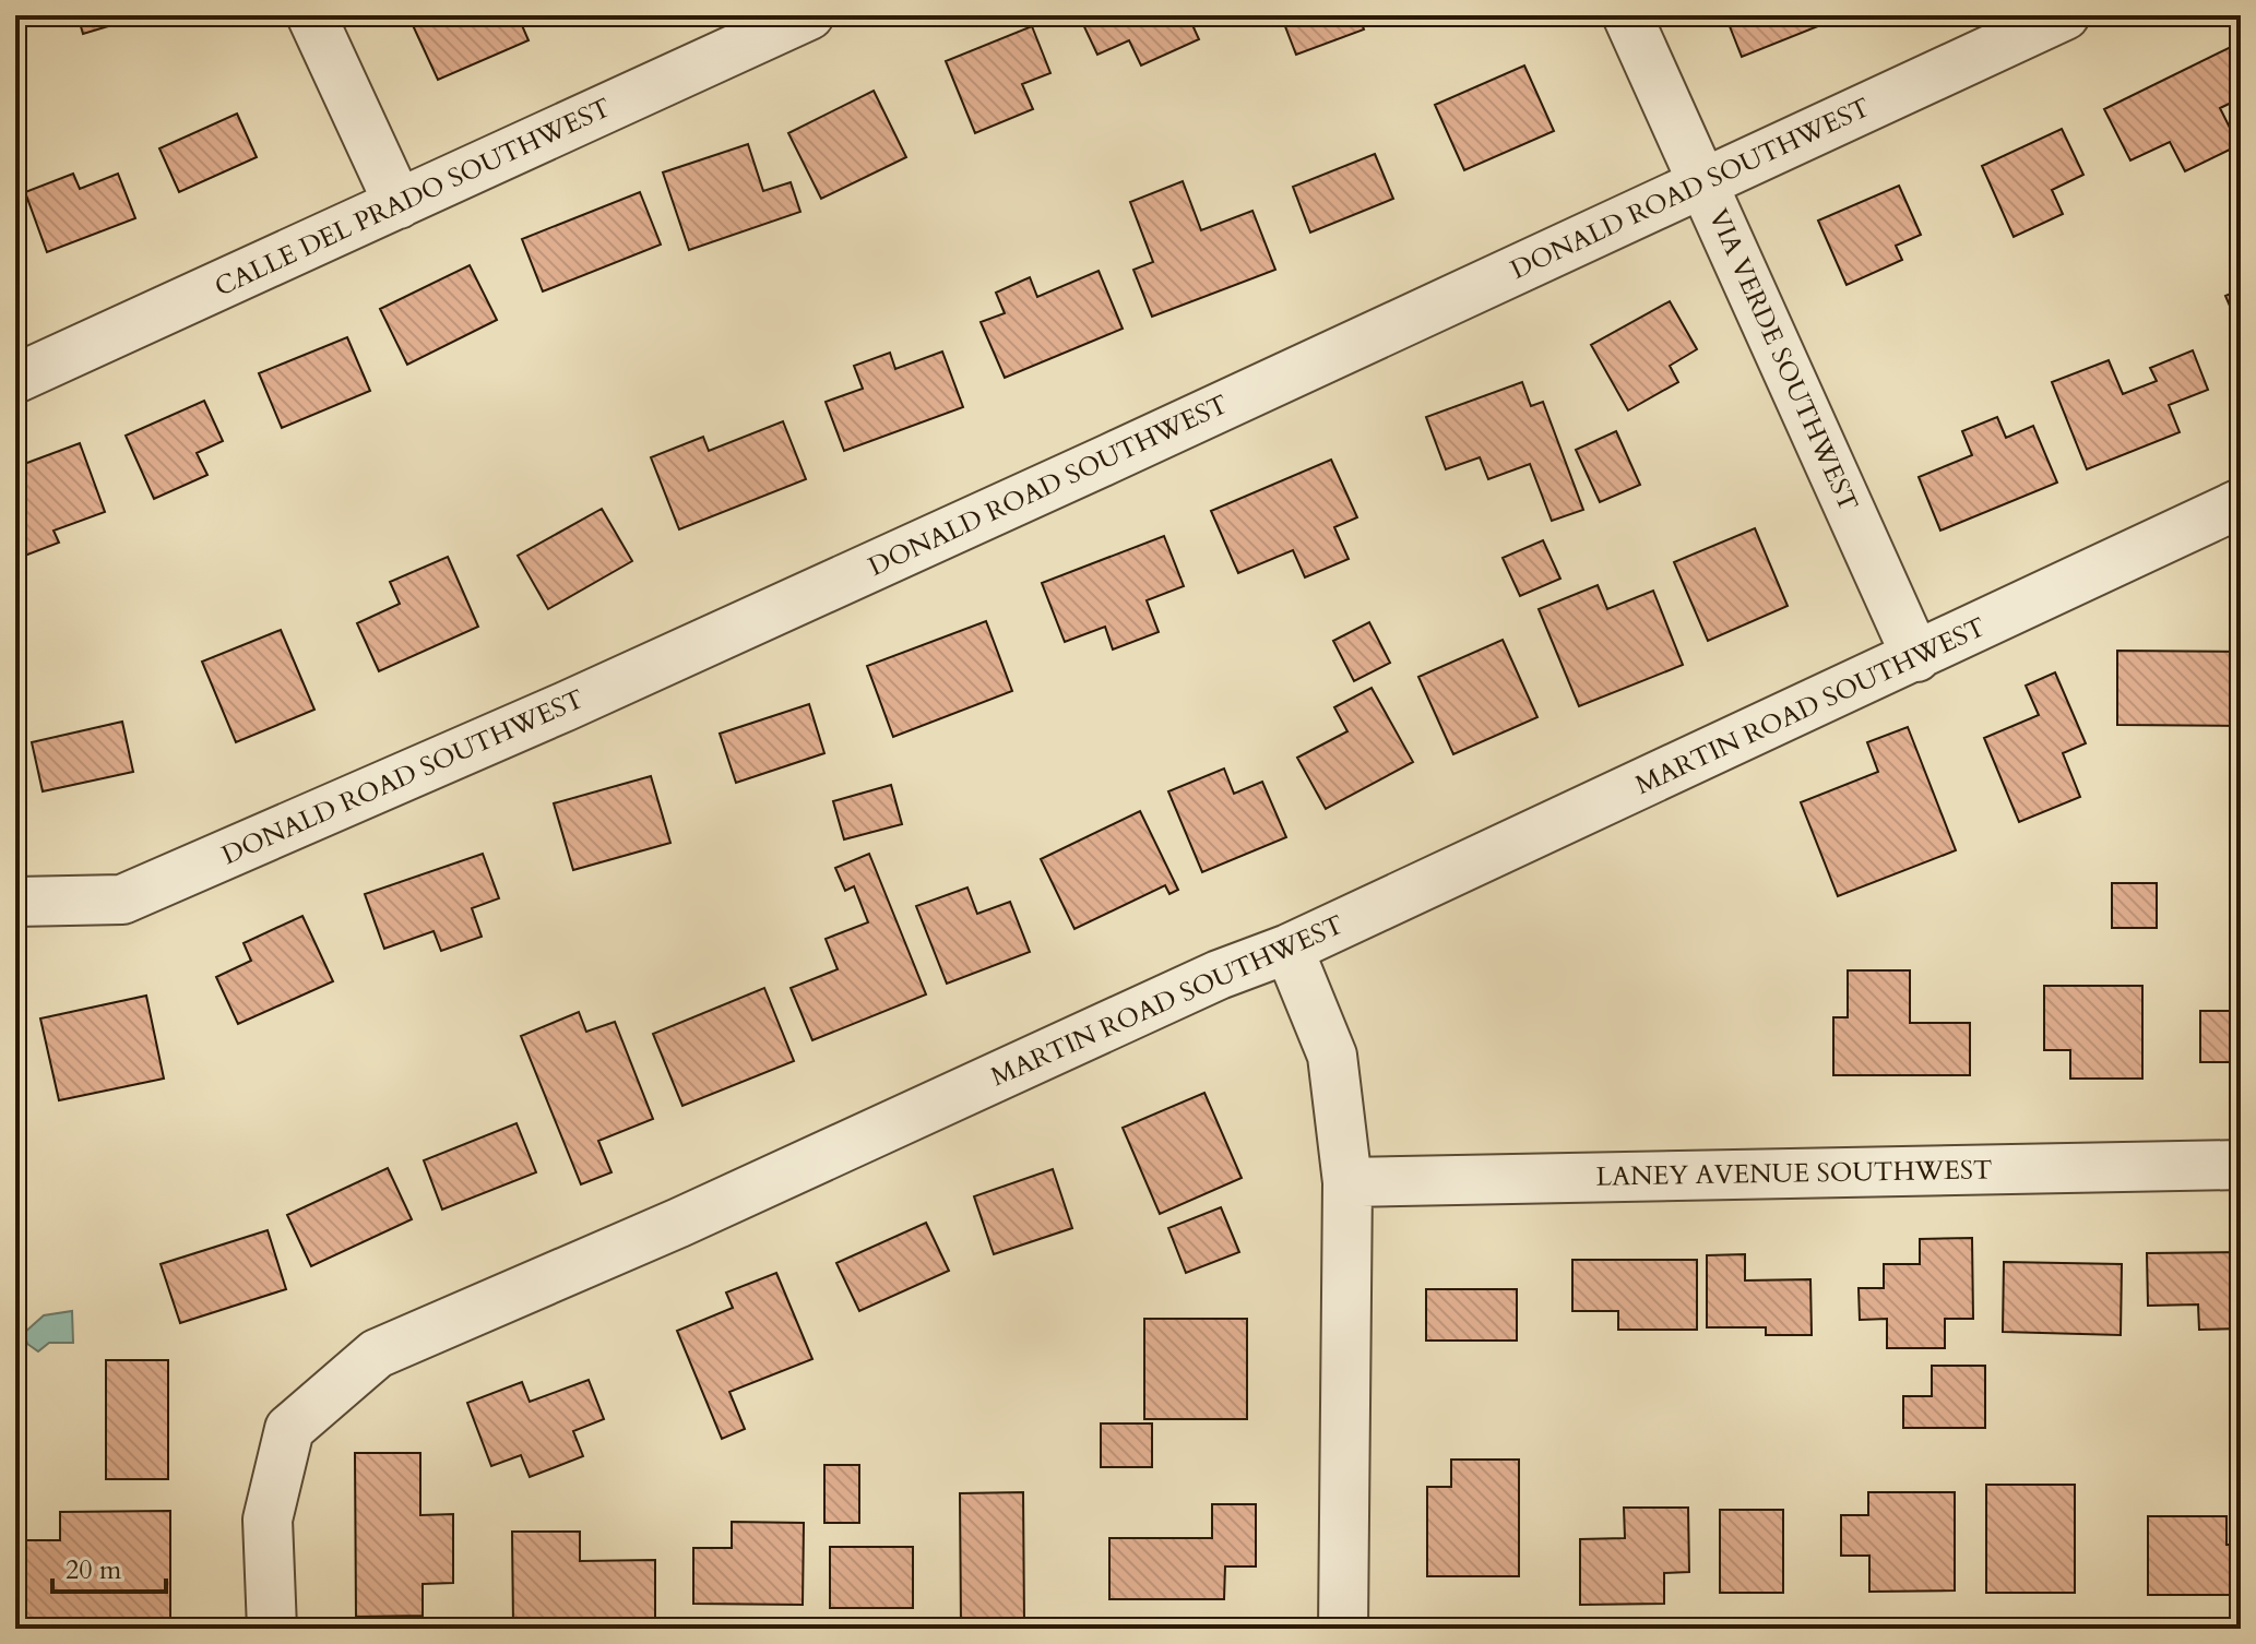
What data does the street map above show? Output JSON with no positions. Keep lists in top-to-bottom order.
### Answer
{
  "streets": {
    "street": [
      "DONALD ROAD SOUTHWEST",
      "CALLE DEL PRADO SOUTHWEST",
      "VIA VERDE SOUTHWEST",
      "MARTIN ROAD SOUTHWEST",
      "LANEY AVENUE SOUTHWEST"
    ]
  },
  "crossings": [
    ["DONALD ROAD SOUTHWEST", "VIA VERDE SOUTHWEST"],
    ["VIA VERDE SOUTHWEST", "MARTIN ROAD SOUTHWEST"]
  ],
  "scale_bar": "20 m"
}
